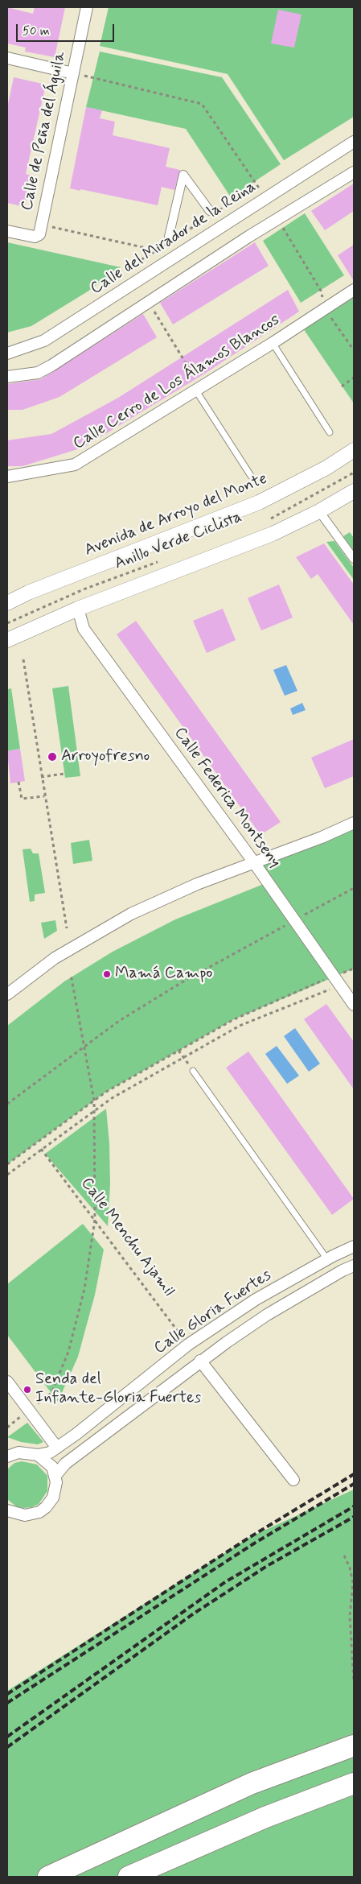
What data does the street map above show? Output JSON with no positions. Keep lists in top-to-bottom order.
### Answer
{
  "streets": {
    "street": [
      "Calle de Peña del Águila",
      "Calle del Mirador de la Reina",
      "Calle Cerro de Los Álamos Blancos",
      "Avenida de Arroyo del Monte",
      "Calle Federica Montseny",
      "Calle Gloria Fuertes"
    ],
    "path": ["Anillo Verde Ciclista", "Calle Menchu Ajamil"]
  },
  "crossings": [
    ["Calle Menchu Ajamil", "Calle Gloria Fuertes"]
  ],
  "places": ["Arroyofresno", "Mamá Campo", "Senda del Infante-Gloria Fuertes"],
  "scale_bar": "50 m"
}
